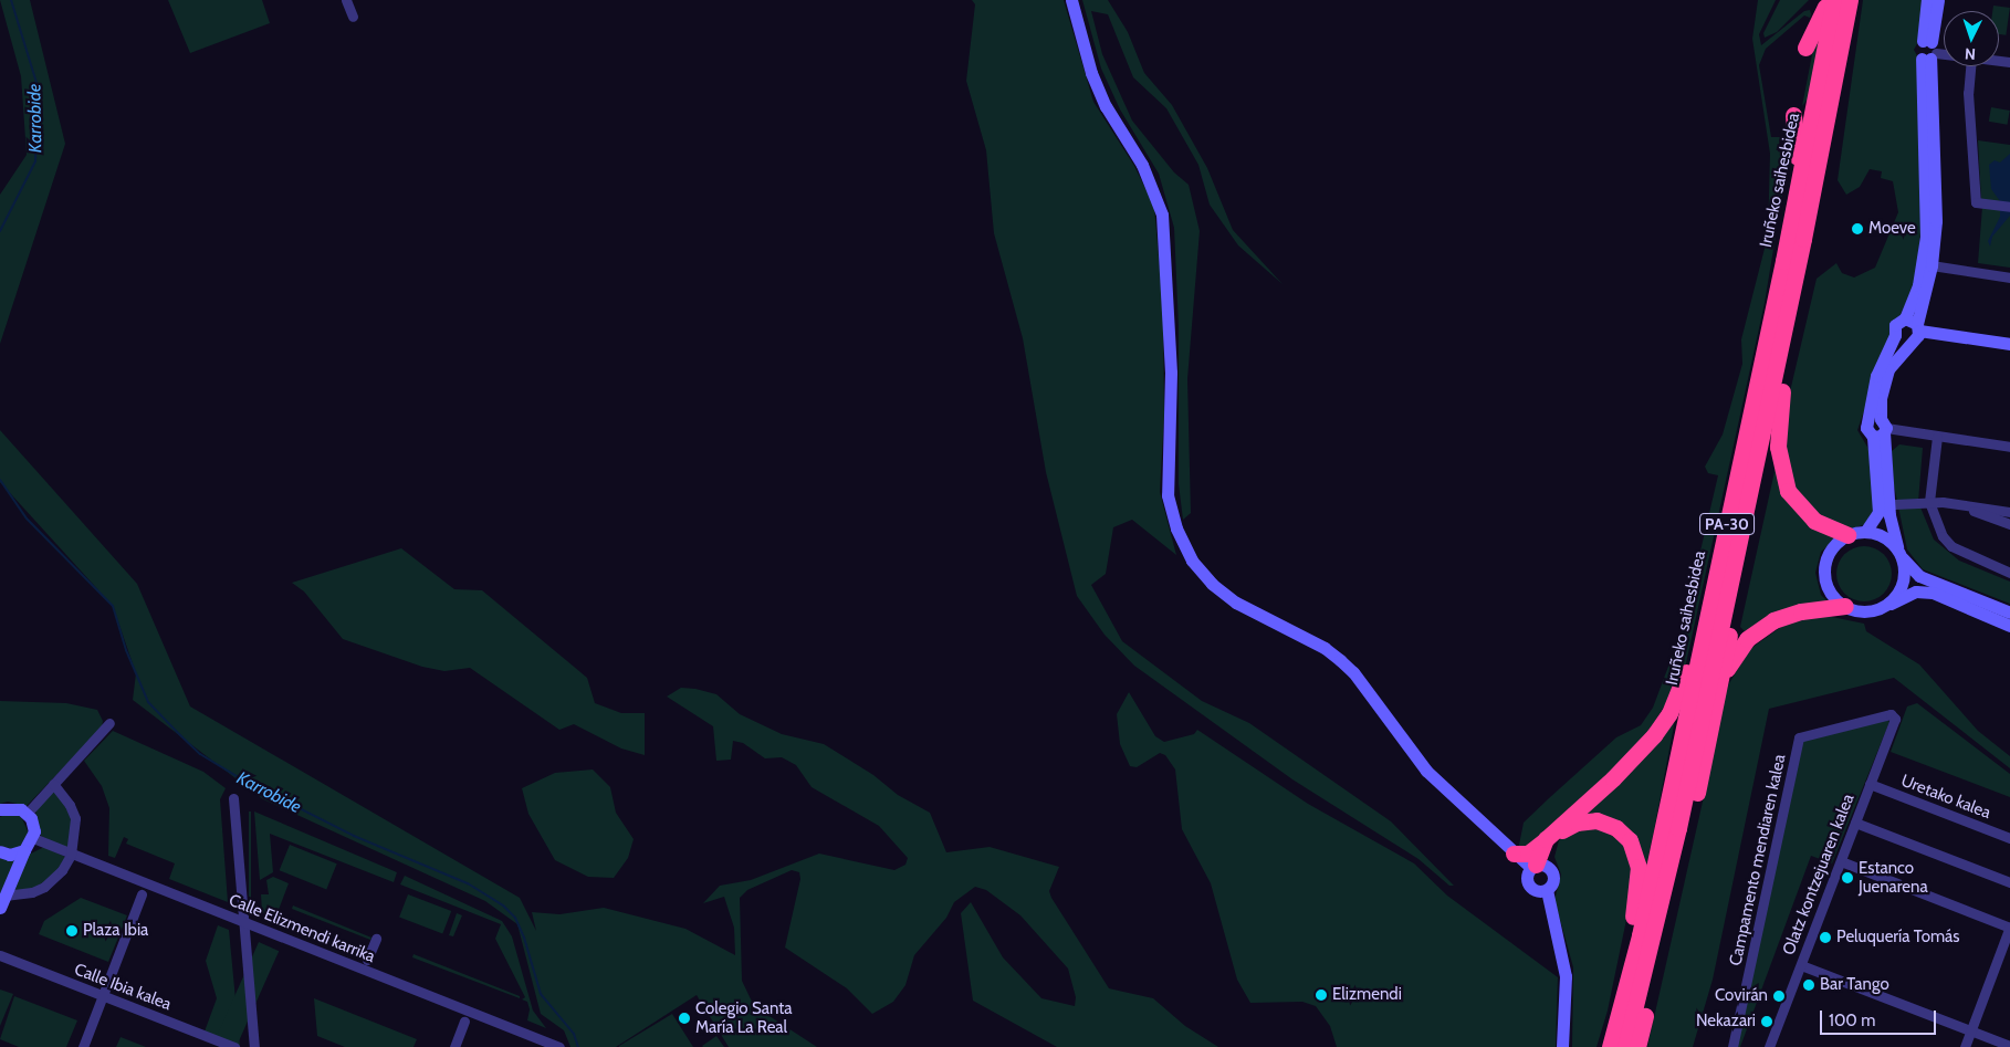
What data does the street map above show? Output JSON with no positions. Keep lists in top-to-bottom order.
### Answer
{
  "streets": {
    "highway": ["Iruñeko saihesbidea", "PA-30"],
    "street": [
      "Uretako kalea",
      "Campamento mendiaren kalea",
      "Olatz kontzejuaren kalea",
      "Calle Elizmendi karrika",
      "Calle Ibia kalea"
    ]
  },
  "crossings": [
    ["Uretako kalea", "Olatz kontzejuaren kalea"],
    ["Campamento mendiaren kalea", "Olatz kontzejuaren kalea"]
  ],
  "water": ["Karrobide"],
  "places": [
    "Moeve",
    "Estanco Juenarena",
    "Plaza Ibia",
    "Peluquería Tomás",
    "Bar Tango",
    "Elizmendi",
    "Covirán",
    "Colegio Santa María La Real",
    "Nekazari"
  ],
  "scale_bar": "100 m",
  "north": "bottom"
}
